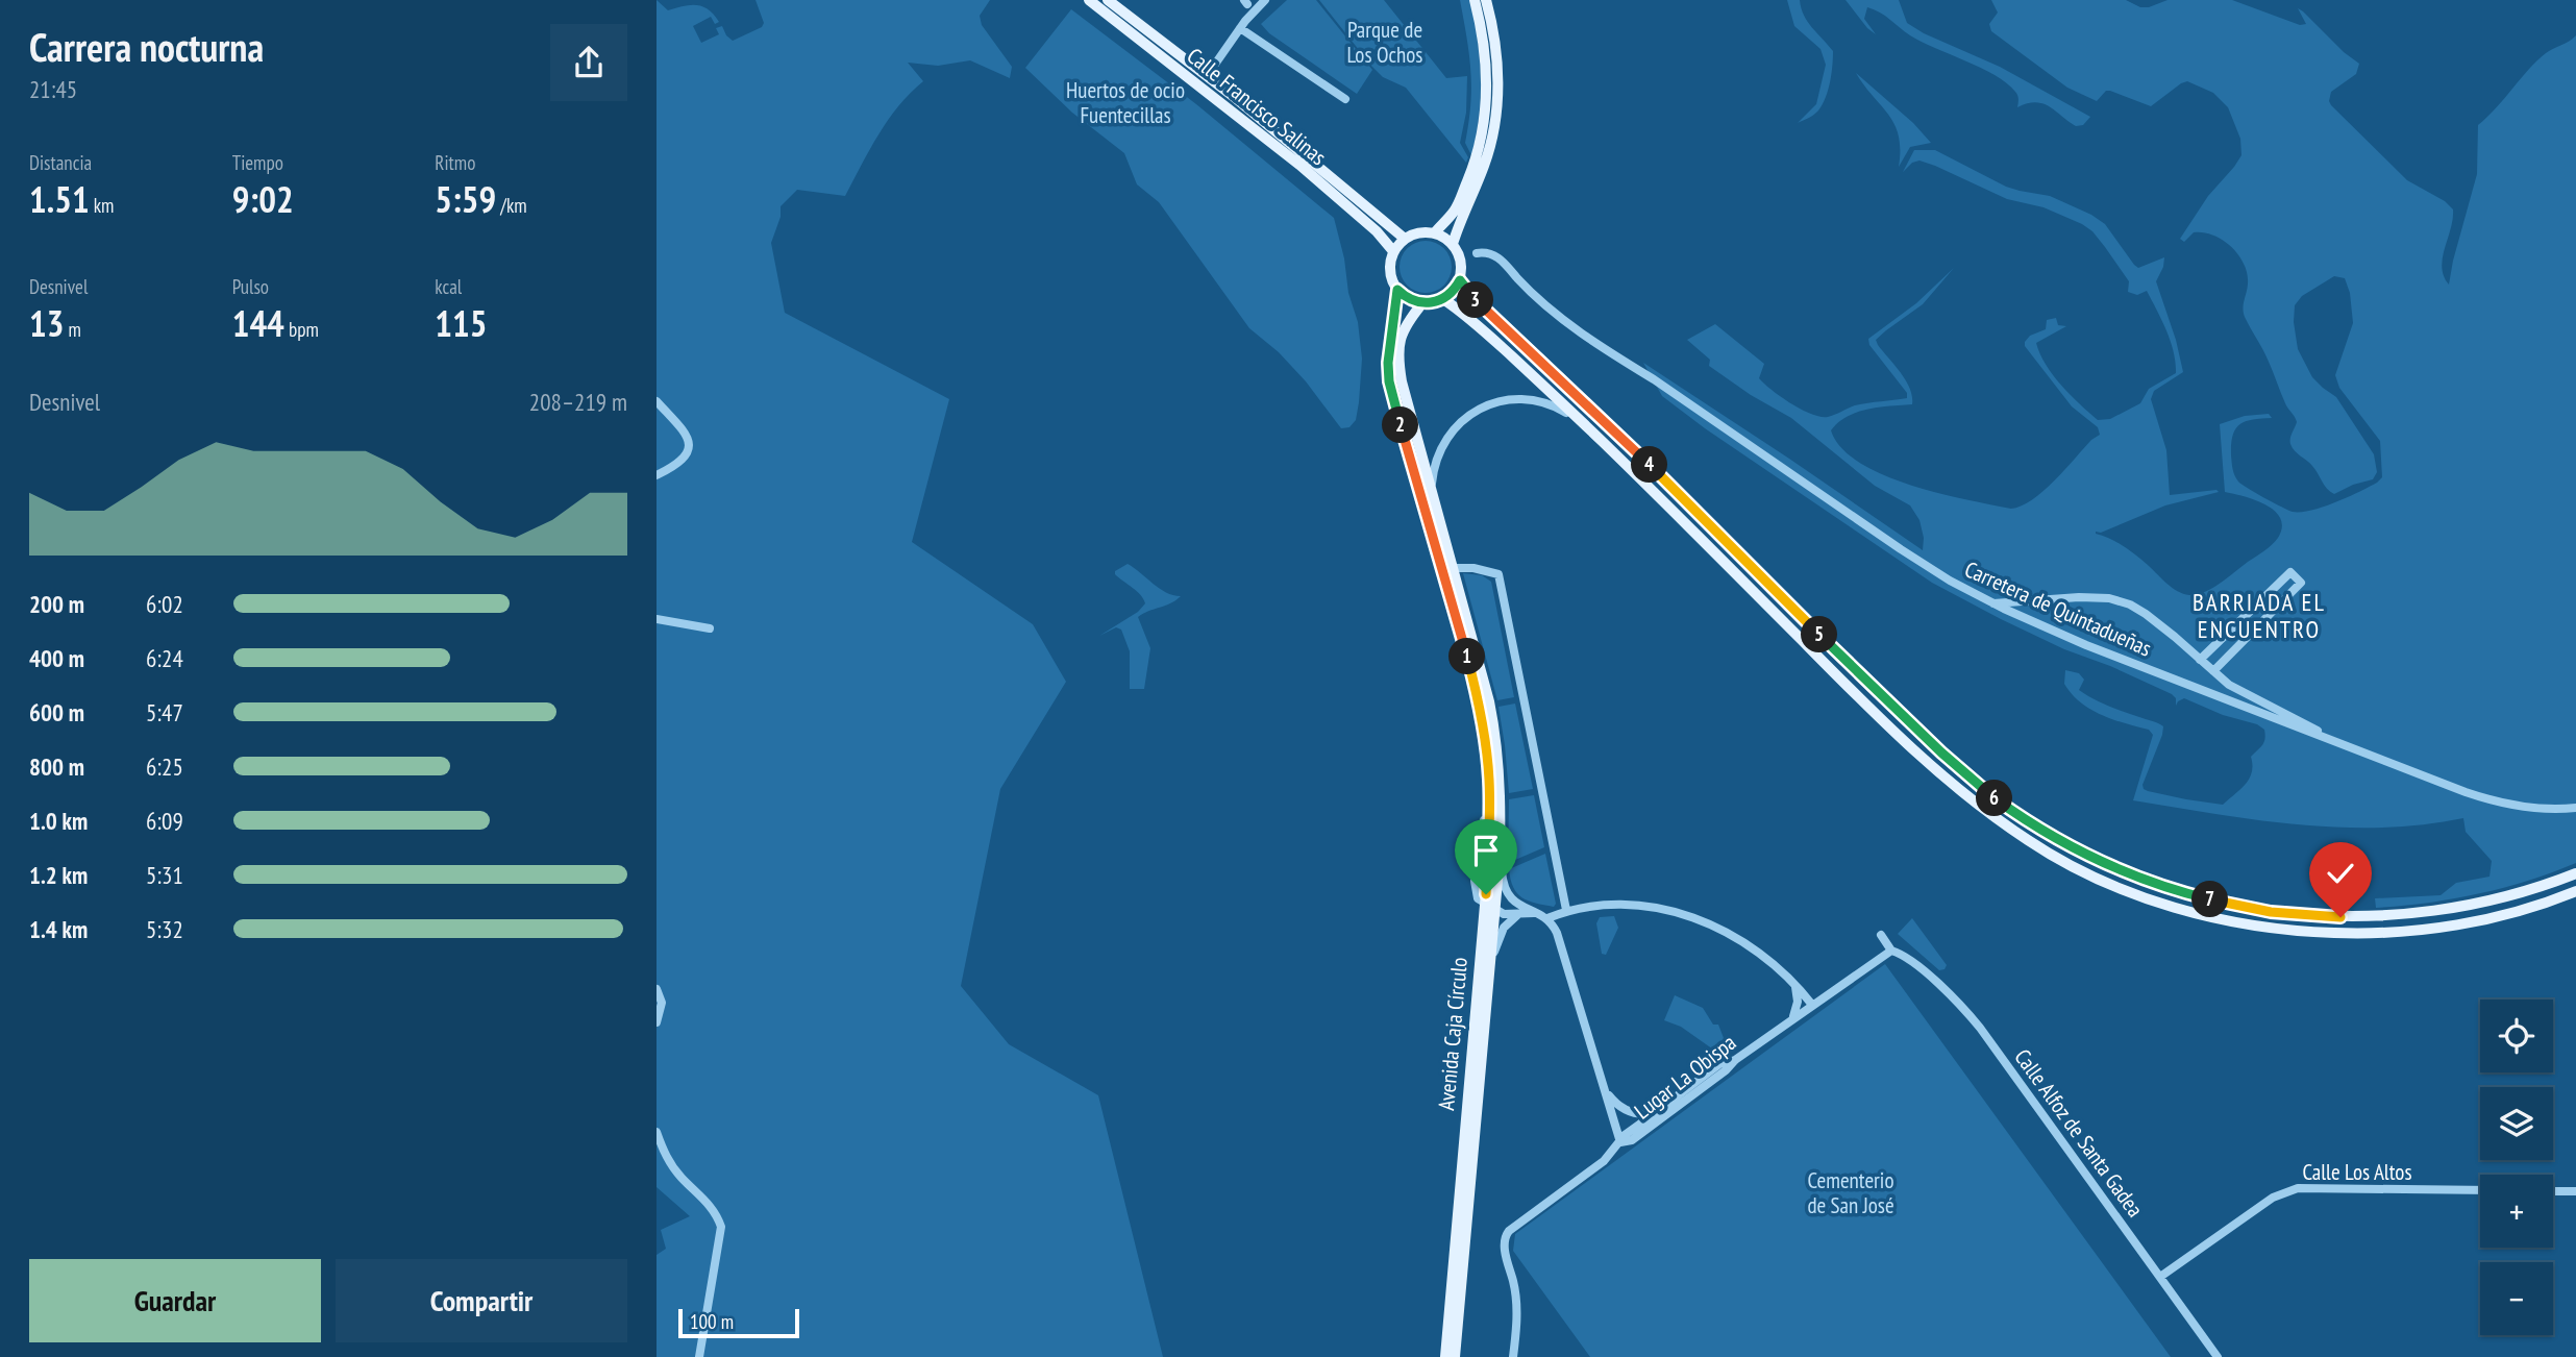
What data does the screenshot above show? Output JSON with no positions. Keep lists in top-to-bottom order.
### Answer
{
  "streets": {
    "main road": ["Calle Francisco Salinas", "Avenida Caja Círculo"],
    "street": [
      "Carretera de Quintadueñas",
      "Lugar La Obispa",
      "Calle Alfoz de Santa Gadea",
      "Calle Los Altos"
    ]
  },
  "crossings": [
    ["Calle Francisco Salinas", "Avenida Caja Círculo"],
    ["Lugar La Obispa", "Calle Alfoz de Santa Gadea"],
    ["Calle Alfoz de Santa Gadea", "Calle Los Altos"]
  ],
  "districts": ["BARRIADA EL ENCUENTRO"],
  "parks": ["Parque de Los Ochos", "Huertos de ocio Fuentecillas", "Cementerio de San José"],
  "scale_bar": "100 m",
  "page": {
    "heading": ["Carrera nocturna", "21:45"],
    "stats": [
      ["Distancia", "1.51 km"],
      ["Tiempo", "9:02"],
      ["Ritmo", "5:59 /km"],
      ["Desnivel", "13 m"],
      ["Pulso", "144 bpm"],
      ["kcal", "115"]
    ],
    "pins": [
      "3",
      "2",
      "4",
      "5",
      "1",
      "6",
      "7"
    ],
    "chart": ["Desnivel", "208–219 m"],
    "list": [
      {
        "name": "200 m",
        "note": "6:02"
      },
      {
        "name": "400 m",
        "note": "6:24"
      },
      {
        "name": "600 m",
        "note": "5:47"
      },
      {
        "name": "800 m",
        "note": "6:25"
      },
      {
        "name": "1.0 km",
        "note": "6:09"
      },
      {
        "name": "1.2 km",
        "note": "5:31"
      },
      {
        "name": "1.4 km",
        "note": "5:32"
      }
    ],
    "map_buttons": ["+", "−"],
    "buttons": ["Guardar", "Compartir"],
    "scale": "100 m"
  }
}
